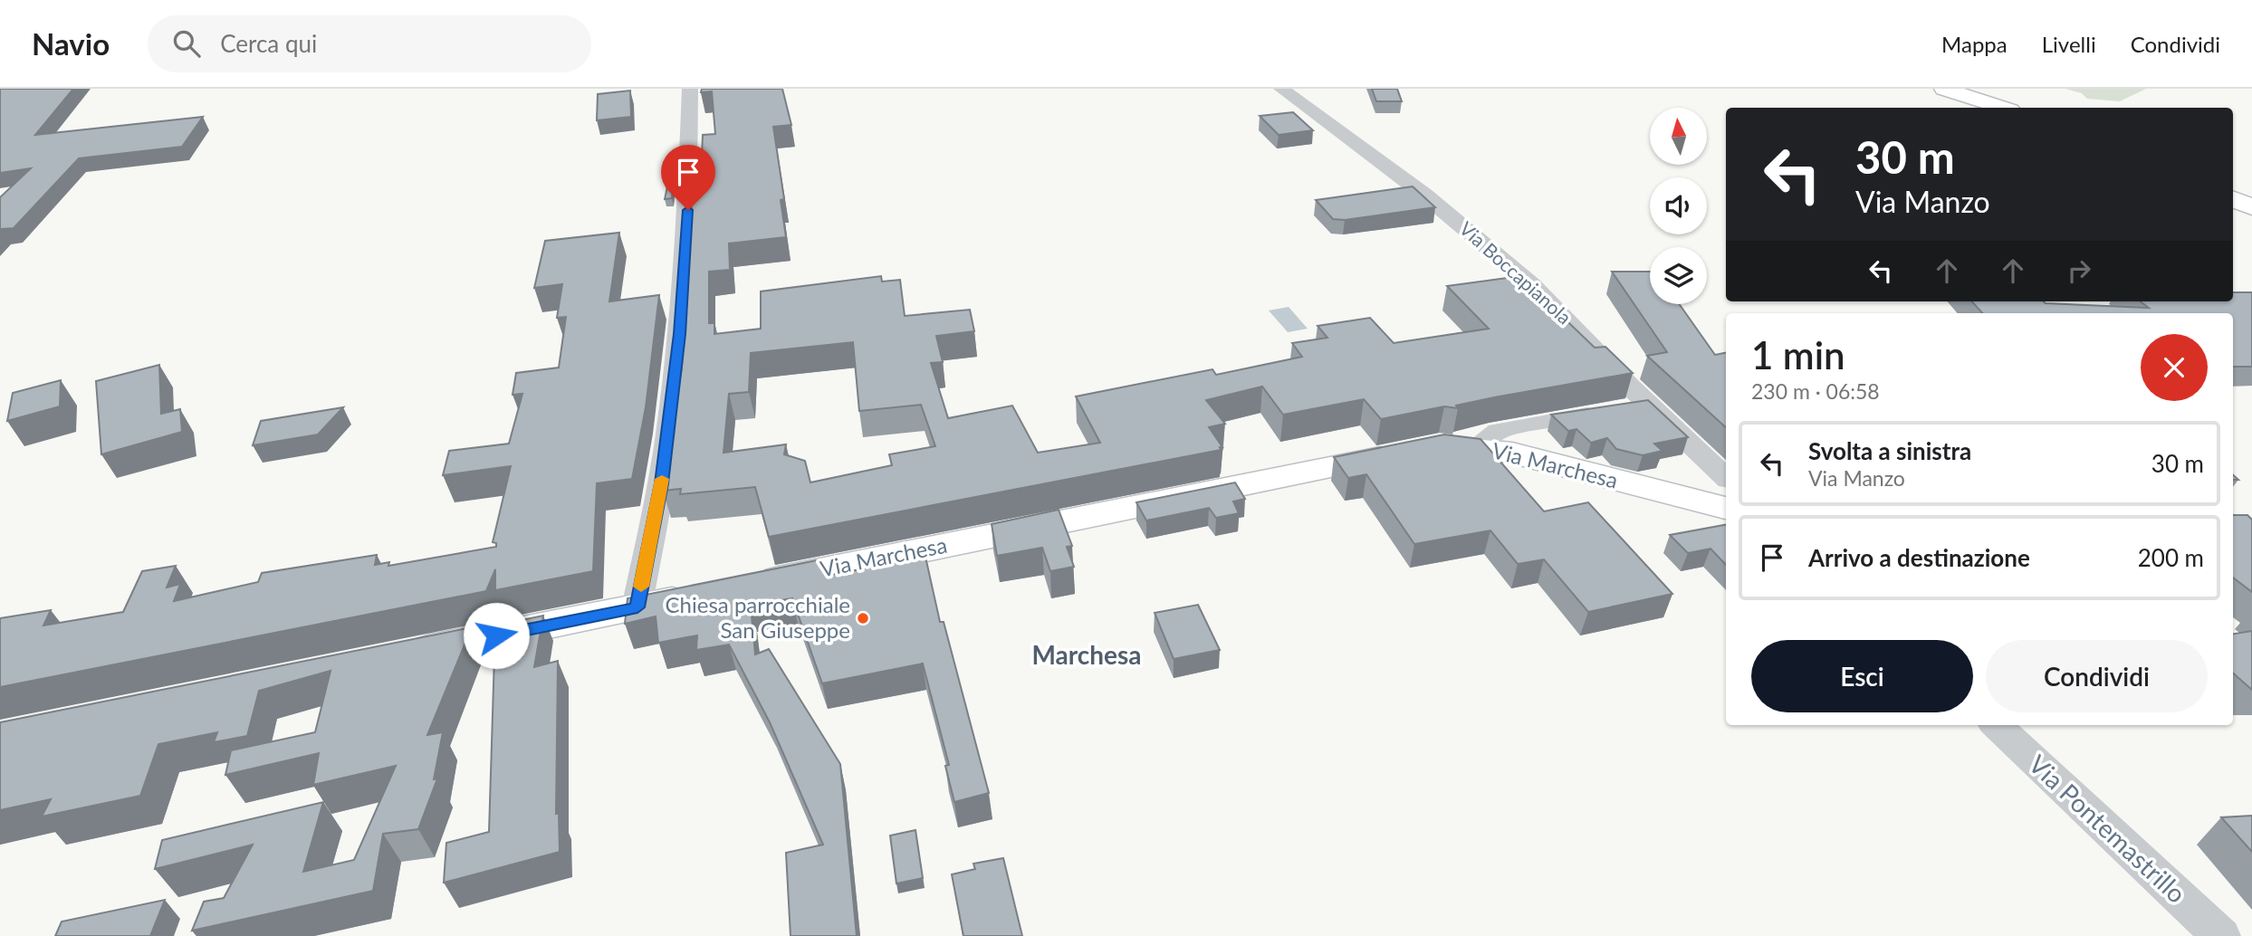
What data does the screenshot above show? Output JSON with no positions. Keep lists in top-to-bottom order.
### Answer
{
  "streets": {
    "main road": ["Via Marchesa"],
    "street": ["Via Boccapianola", "Via Pontemastrillo"]
  },
  "districts": ["Marchesa"],
  "places": ["Chiesa parrocchiale San Giuseppe"],
  "north": "top",
  "page": {
    "header": "Navio",
    "search": "Cerca qui",
    "nav": ["Mappa", "Livelli", "Condividi"],
    "turn": ["30 m", "Via Manzo"],
    "heading": ["1 min", "230 m · 06:58"],
    "list": [
      {
        "name": "Svolta a sinistra",
        "note": "Via Manzo",
        "value": "30 m"
      },
      {
        "name": "Arrivo a destinazione",
        "value": "200 m"
      }
    ],
    "buttons": ["Esci", "Condividi"]
  }
}
